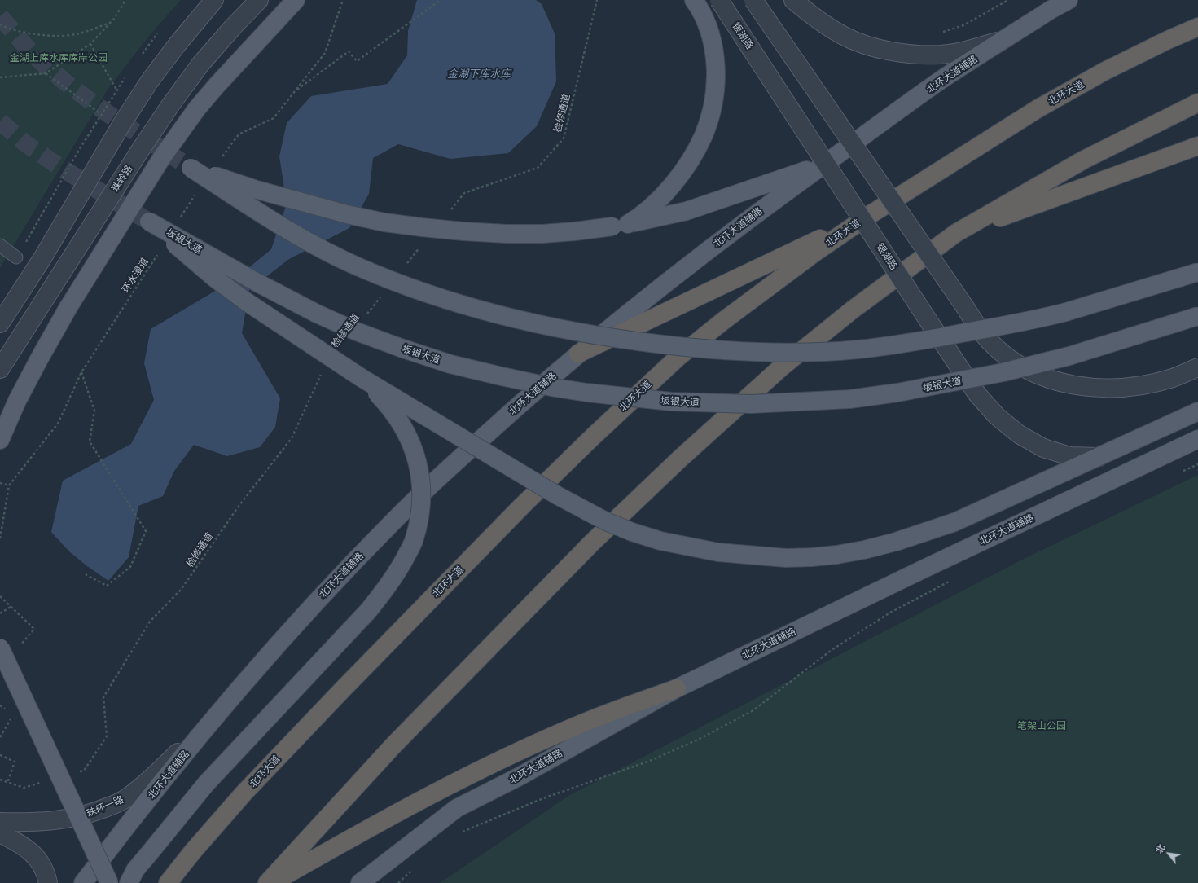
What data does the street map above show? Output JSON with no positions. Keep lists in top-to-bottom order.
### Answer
{
  "streets": {
    "highway": ["北环大道"],
    "main road": ["北环大道辅路", "坂银大道"],
    "street": ["银湖路", "珠岭路", "珠环一路"],
    "path": ["检修通道", "环水漫道"]
  },
  "crossings": [
    ["北环大道辅路", "珠环一路"]
  ],
  "water": ["金湖下库水库"],
  "parks": ["金湖上库水库库岸公园", "笔架山公园"],
  "north": "top left"
}
